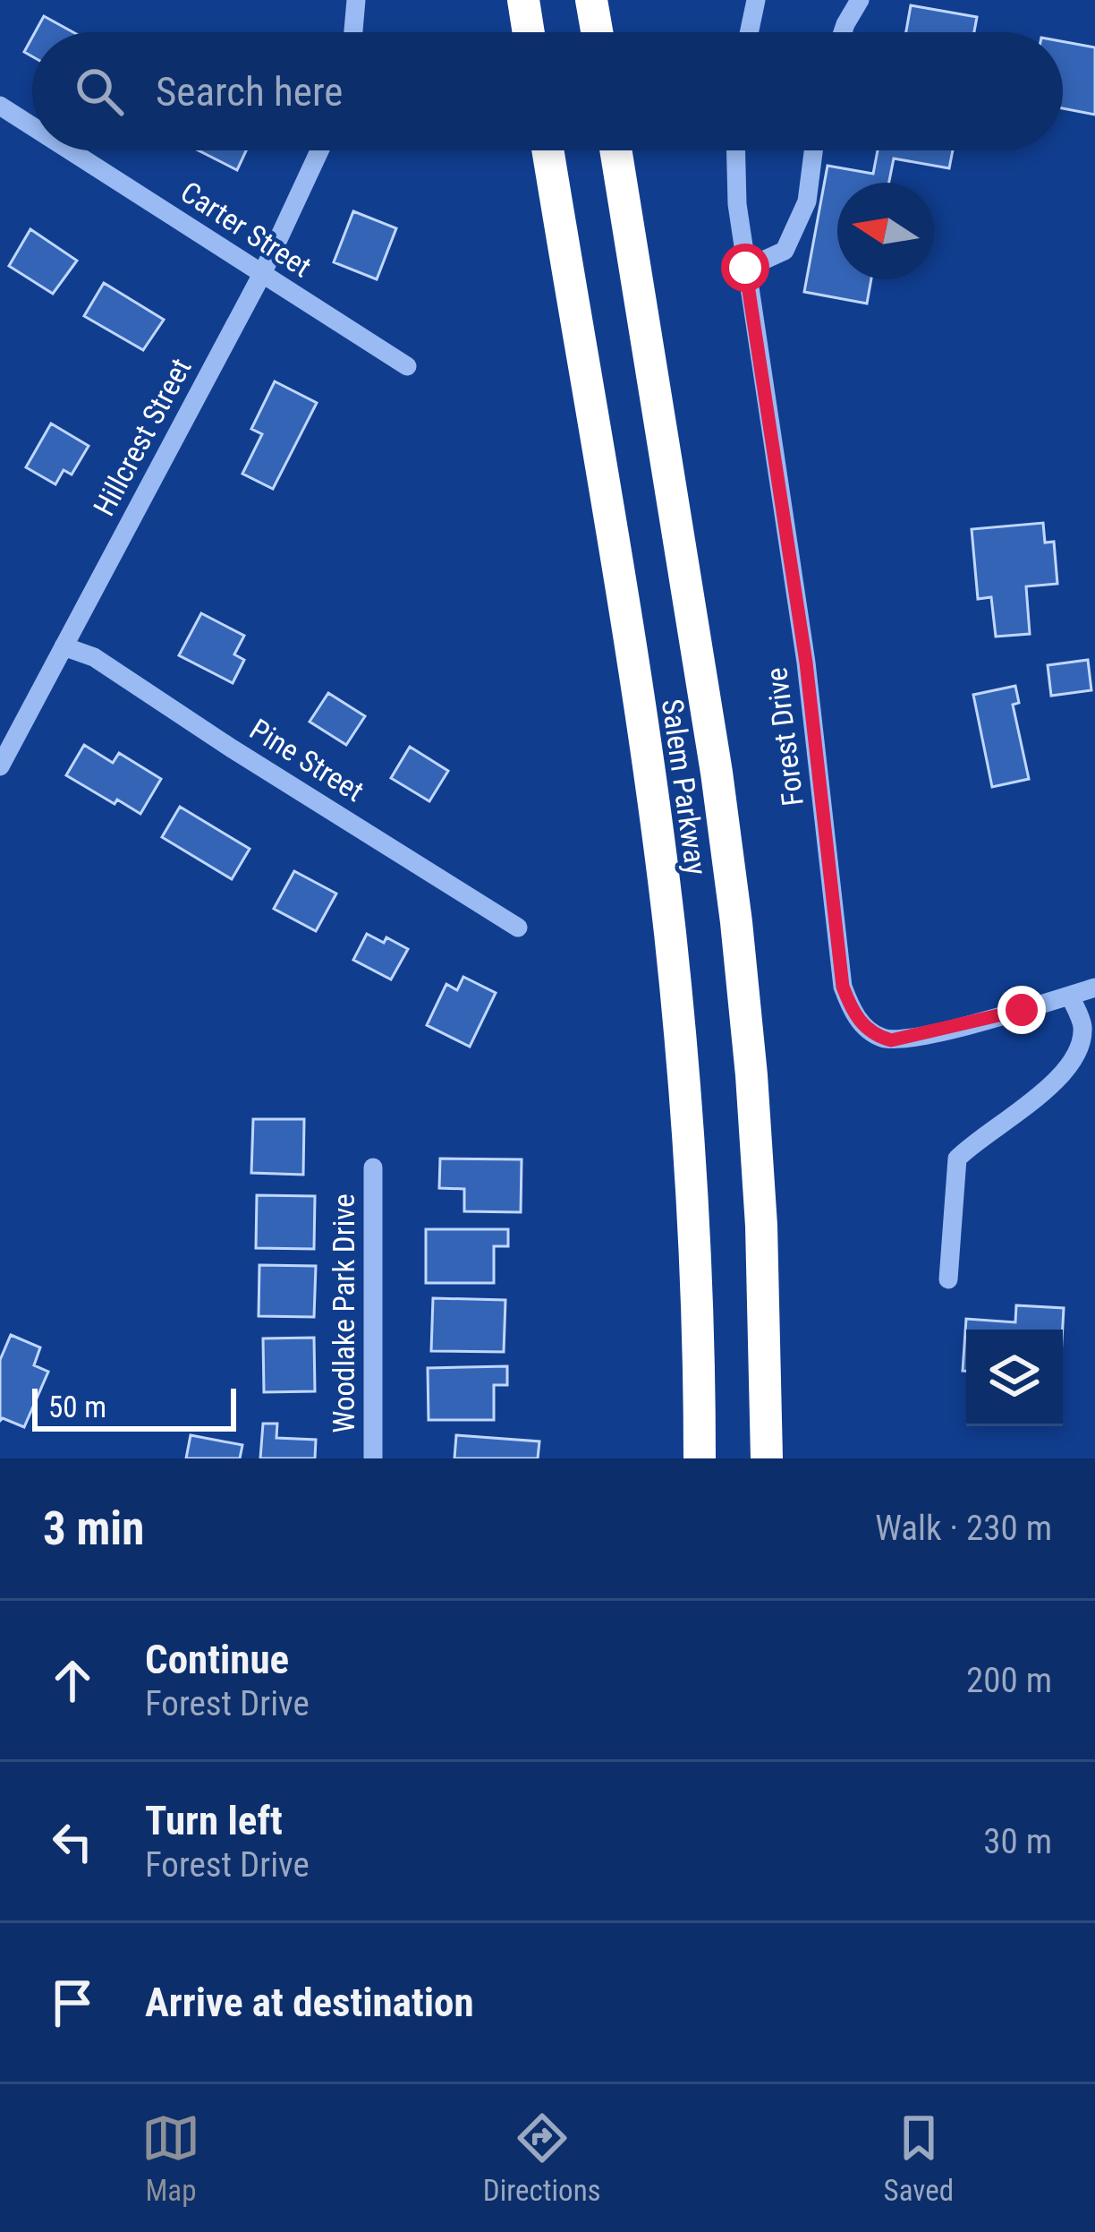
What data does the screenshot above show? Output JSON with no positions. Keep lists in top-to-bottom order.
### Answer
{
  "streets": {
    "highway": ["Salem Parkway"],
    "street": [
      "Carter Street",
      "Hillcrest Street",
      "Forest Drive",
      "Pine Street",
      "Woodlake Park Drive"
    ]
  },
  "crossings": [
    ["Carter Street", "Hillcrest Street"],
    ["Hillcrest Street", "Pine Street"]
  ],
  "scale_bar": "50 m",
  "north": "left",
  "page": {
    "search": "Search here",
    "scale": "50 m",
    "heading": ["3 min", "Walk · 230 m"],
    "list": [
      ["Continue", "Forest Drive", "200 m"],
      ["Turn left", "Forest Drive", "30 m"],
      "Arrive at destination"
    ],
    "nav": ["Map", "Directions", "Saved"]
  }
}
